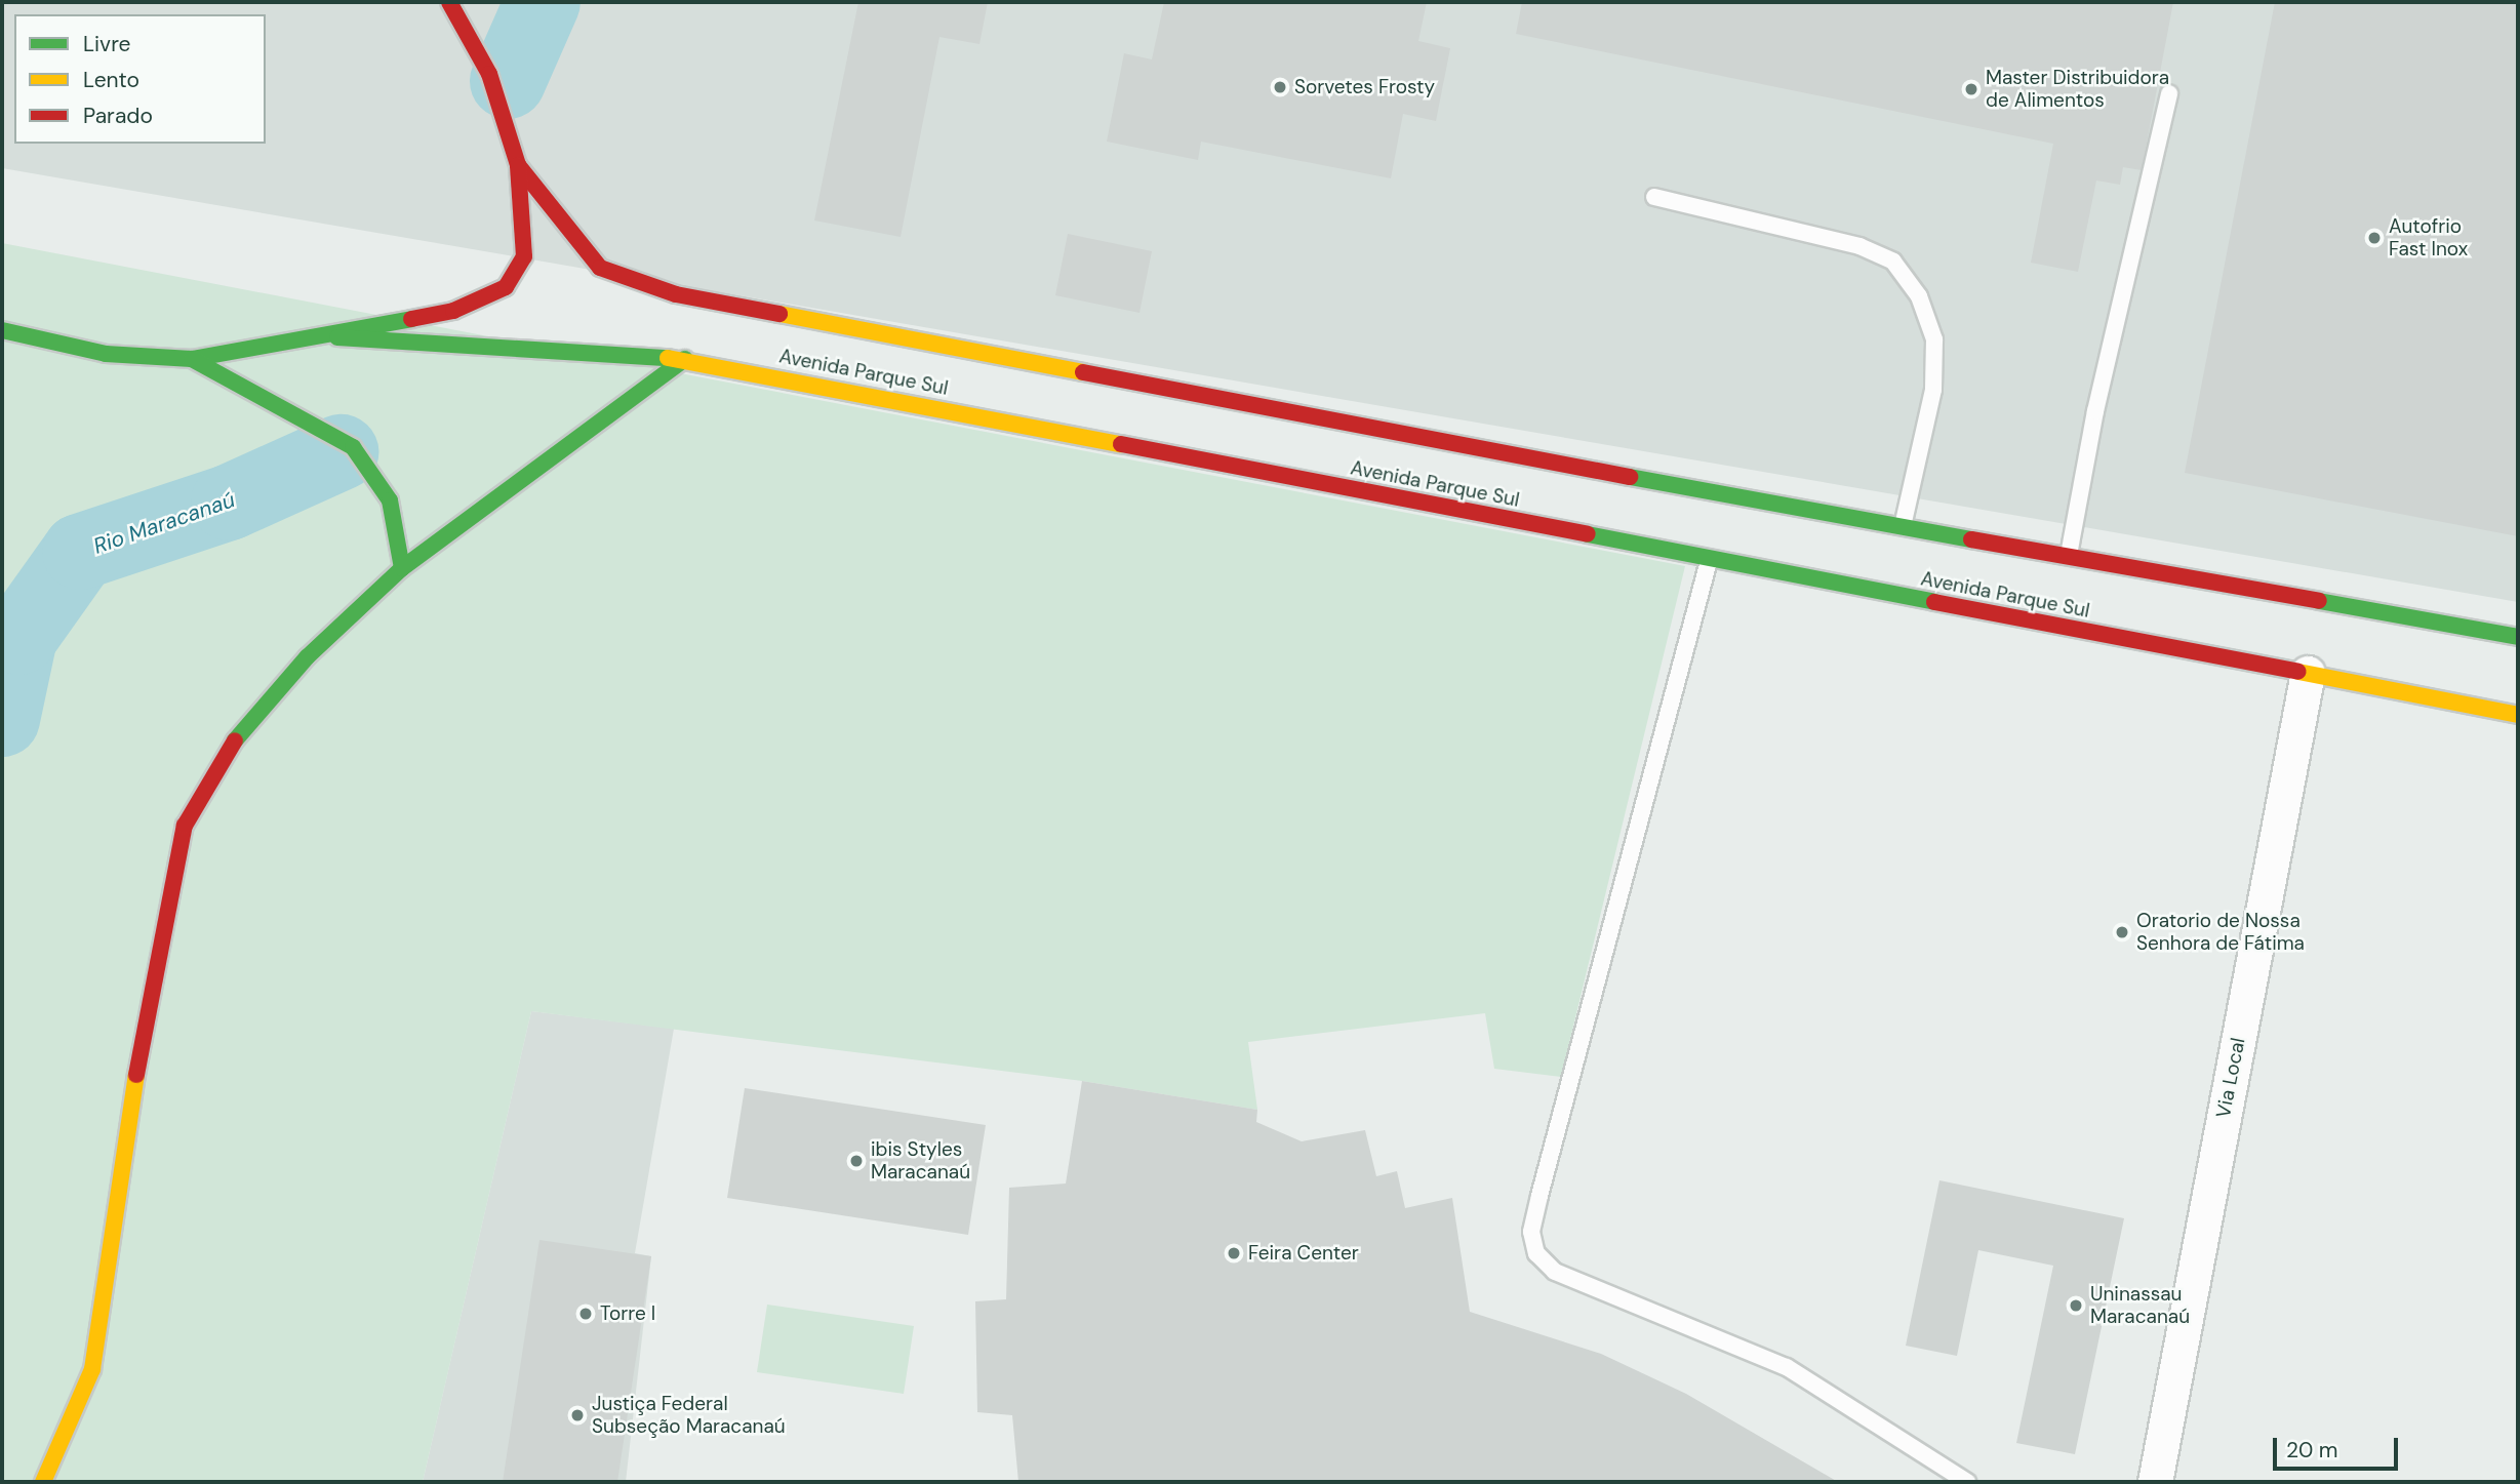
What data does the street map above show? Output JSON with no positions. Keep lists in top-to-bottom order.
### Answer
{
  "streets": {
    "street": ["Avenida Parque Sul", "Via Local"]
  },
  "crossings": [
    ["Avenida Parque Sul", "Via Local"]
  ],
  "water": ["Rio Maracanaú"],
  "places": [
    "Sorvetes Frosty",
    "Master Distribuidora de Alimentos",
    "Autofrio Fast Inox",
    "Oratorio de Nossa Senhora de Fátima",
    "ibis Styles Maracanaú",
    "Feira Center",
    "Uninassau Maracanaú",
    "Torre I",
    "Justiça Federal Subseção Maracanaú"
  ],
  "legend": ["Livre", "Lento", "Parado"],
  "scale_bar": "20 m"
}
